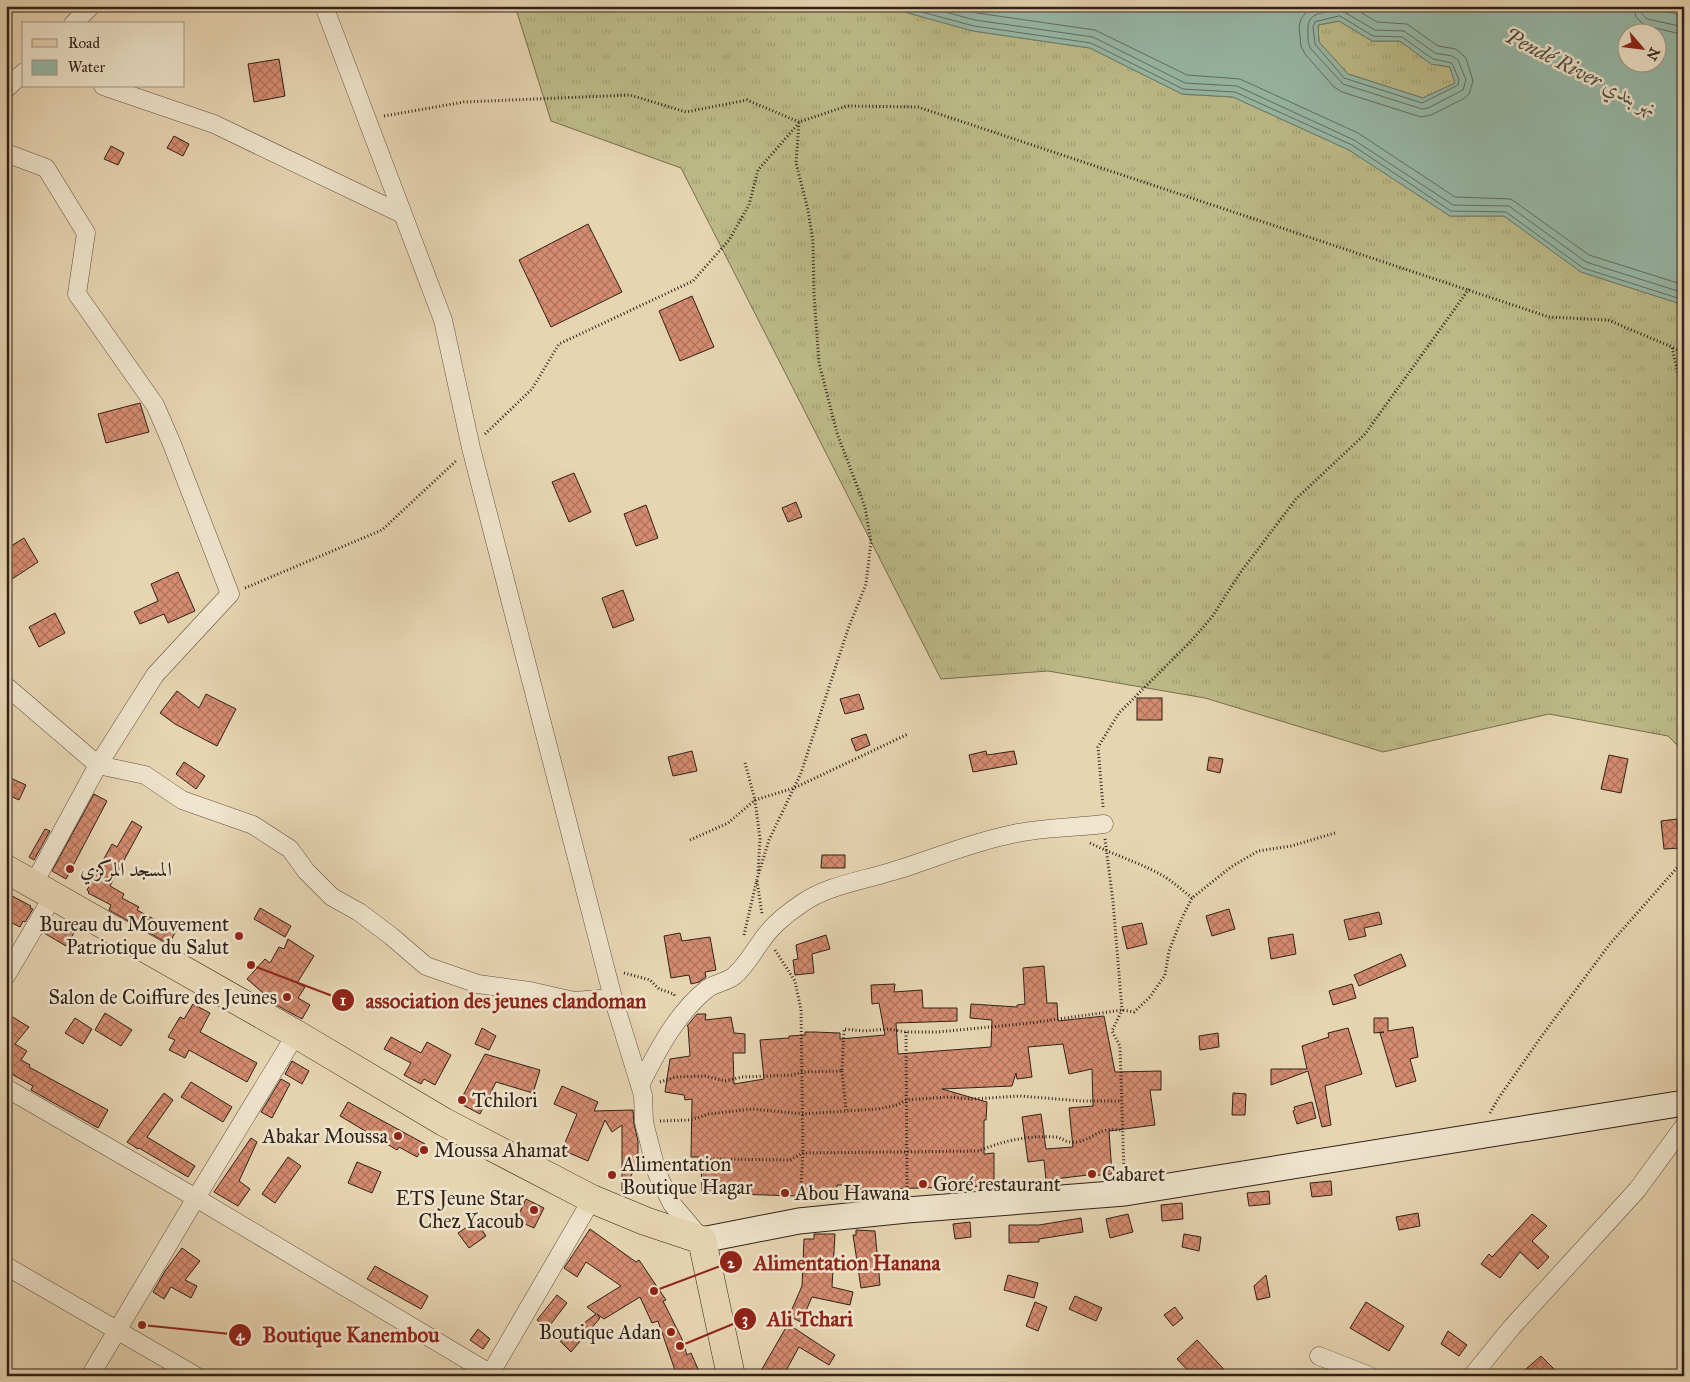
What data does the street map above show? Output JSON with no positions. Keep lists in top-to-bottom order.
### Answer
{
  "water": ["Pendé River نهر بندي"],
  "places": [
    "المسجد المركزي",
    "Bureau du Mouvement Patriotique du Salut",
    "association des jeunes clandoman",
    "Salon de Coiffure des Jeunes",
    "Tchilori",
    "Abakar Moussa",
    "Moussa Ahamat",
    "Cabaret",
    "Alimentation Boutique Hagar",
    "Goré restaurant",
    "Abou Hawana",
    "ETS Jeune Star Chez Yacoub",
    "Alimentation Hanana",
    "Boutique Kanembou",
    "Boutique Adan",
    "Ali Tchari"
  ],
  "legend": ["Road", "Water"],
  "north": "bottom right"
}
